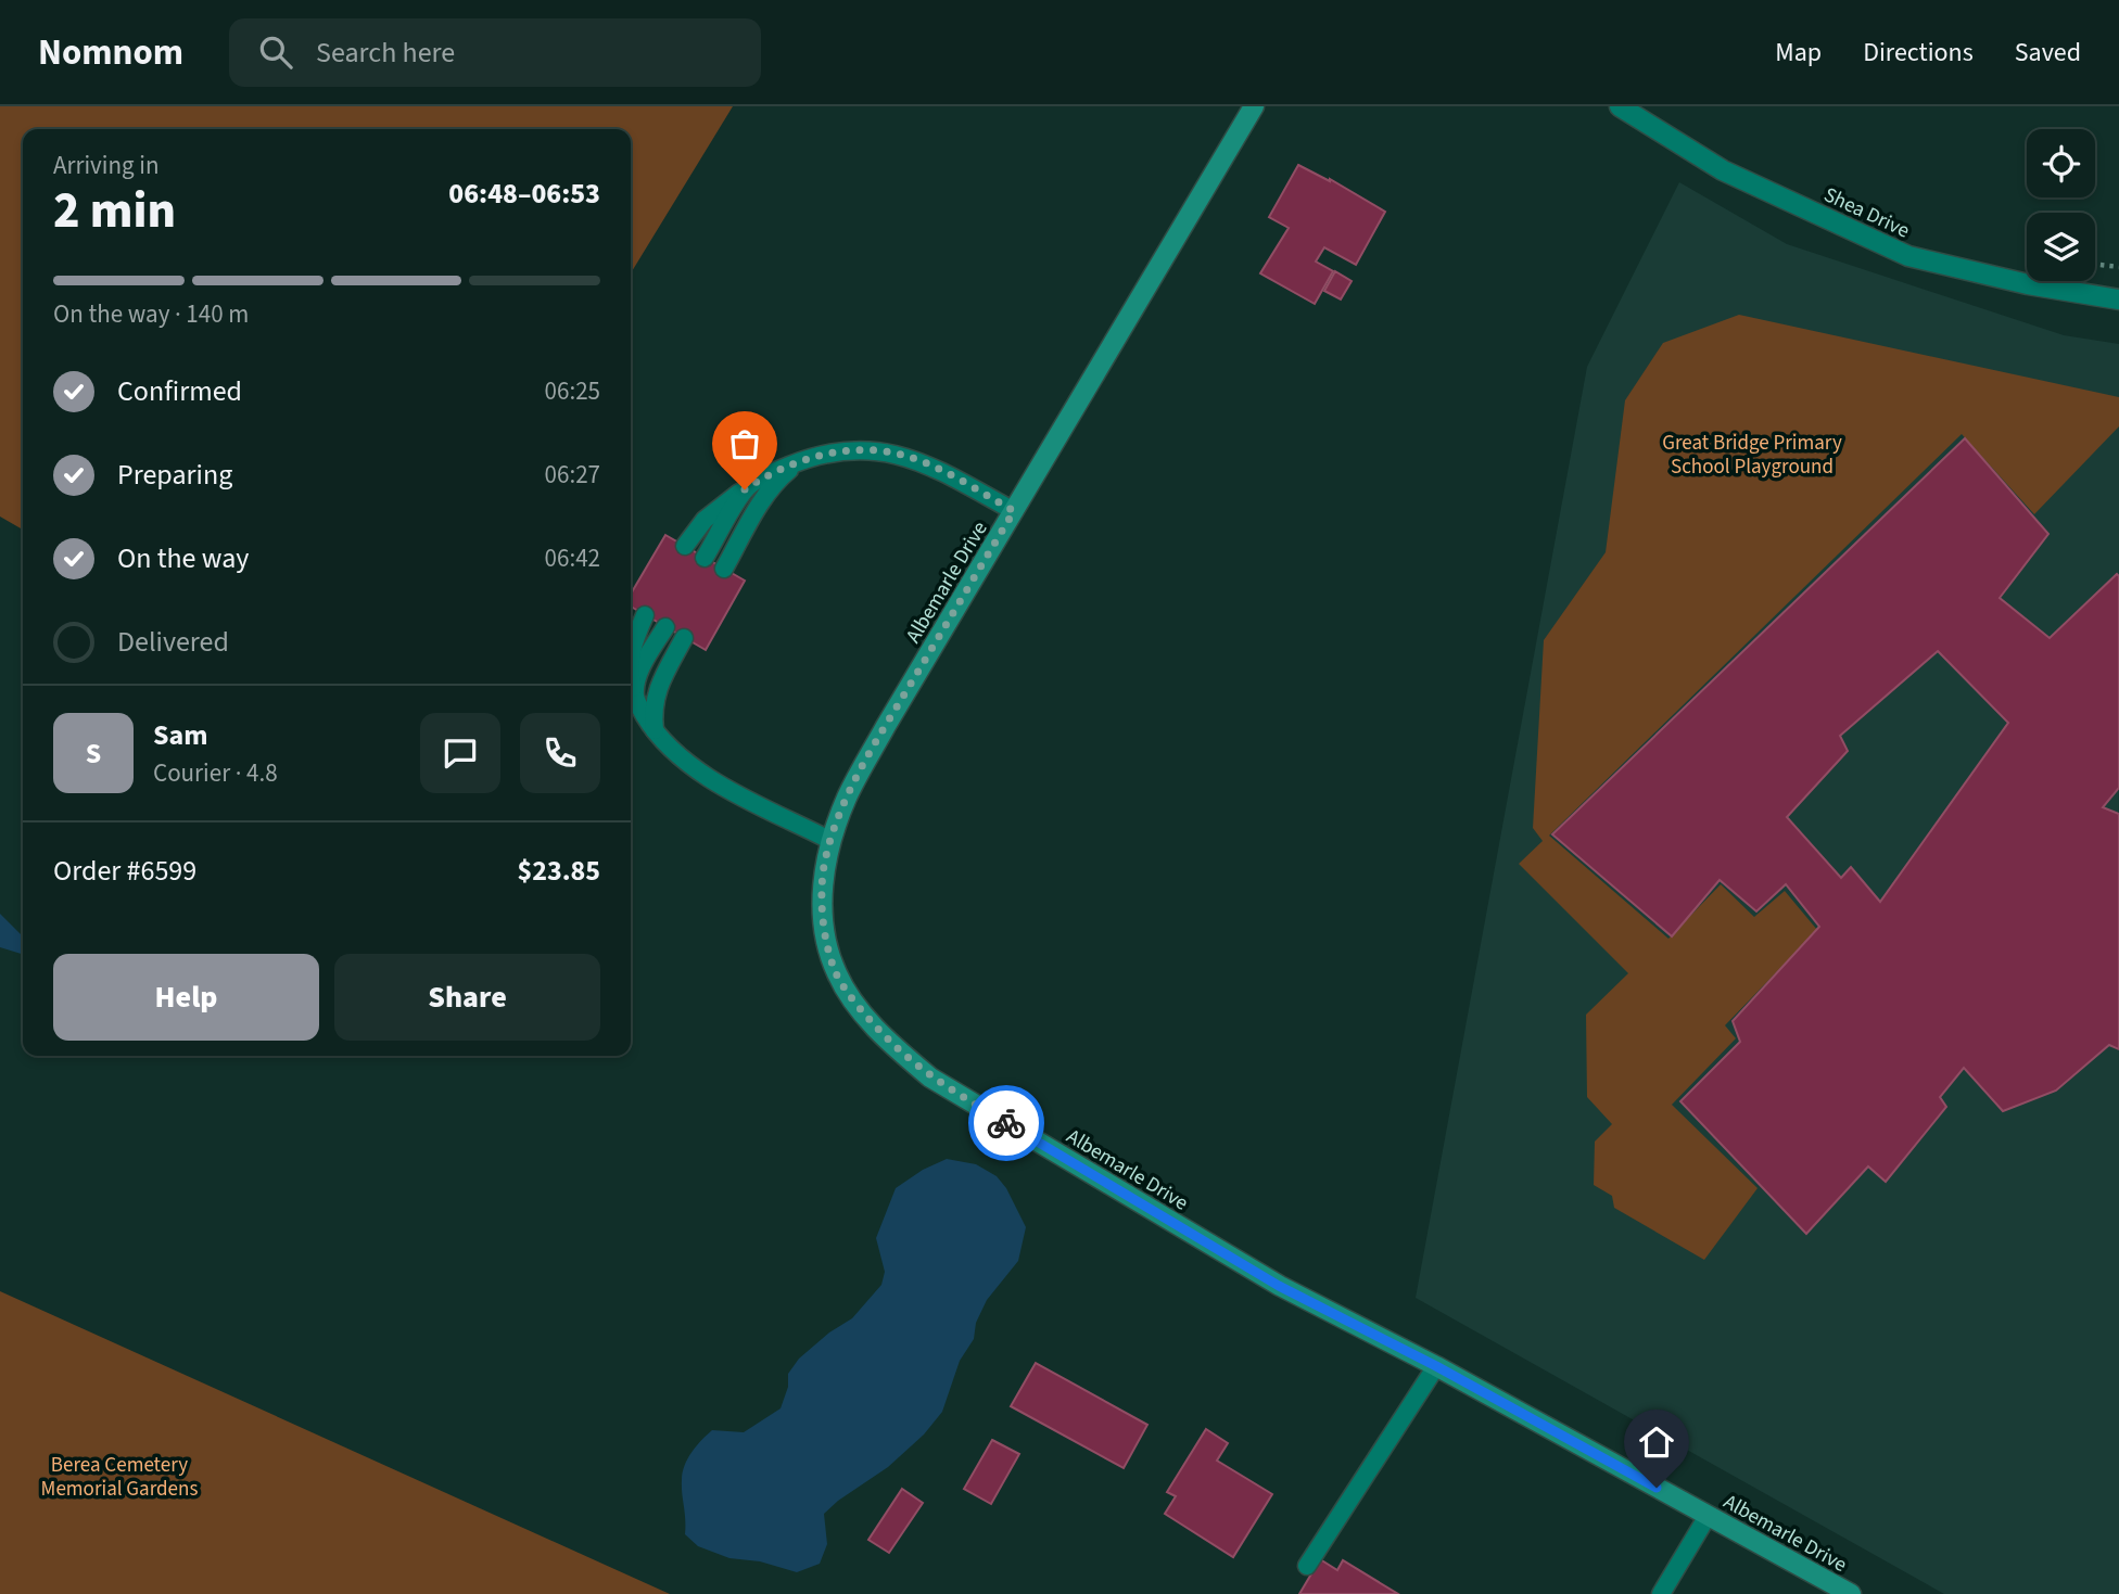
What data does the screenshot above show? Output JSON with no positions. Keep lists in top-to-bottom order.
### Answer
{
  "streets": {
    "street": ["Shea Drive", "Albemarle Drive"]
  },
  "parks": ["Great Bridge Primary School Playground", "Berea Cemetery Memorial Gardens"],
  "page": {
    "header": "Nomnom",
    "search": "Search here",
    "nav": ["Map", "Directions", "Saved"],
    "heading": ["2 min", "Arriving in", "06:48–06:53"],
    "panel": [
      "Sam",
      "Courier · 4.8",
      "Order #6599",
      "$23.85"
    ],
    "bar": "On the way · 140 m",
    "list": [
      ["Confirmed", "06:25"],
      ["Preparing", "06:27"],
      ["On the way", "06:42"],
      "Delivered"
    ],
    "round": "S",
    "buttons": ["Help", "Share"]
  }
}
